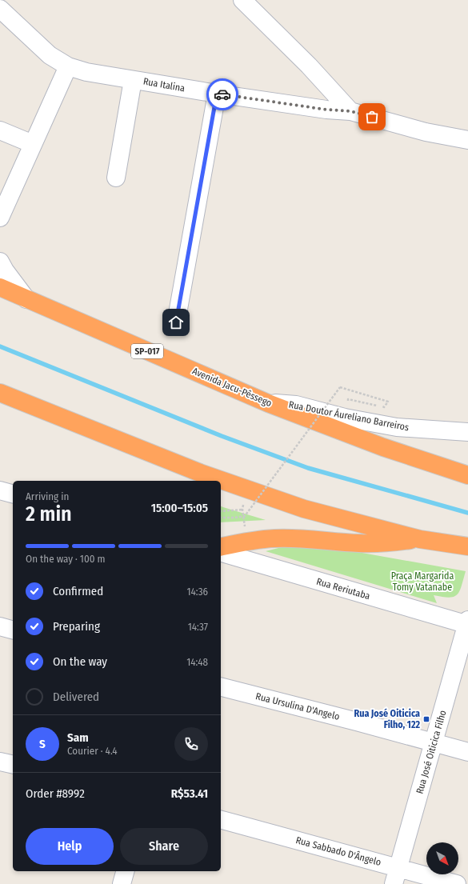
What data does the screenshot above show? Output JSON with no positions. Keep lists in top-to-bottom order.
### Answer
{
  "streets": {
    "highway": ["SP-017", "Avenida Jacu-Pêssego"],
    "street": [
      "Rua Italina",
      "Rua Doutor Áureliano Barreiros",
      "Rua Reriutaba",
      "Rua Ursulina D'Angelo",
      "Rua José Oiticica Filho",
      "Rua Sabbado D'Ângelo"
    ]
  },
  "crossings": [
    ["Avenida Jacu-Pêssego", "Rua Doutor Áureliano Barreiros"],
    ["Rua Reriutaba", "Rua José Oiticica Filho"],
    ["Rua Ursulina D'Angelo", "Rua José Oiticica Filho"],
    ["Rua José Oiticica Filho", "Rua Sabbado D'Ângelo"]
  ],
  "parks": ["Praça Margarida Tomy Vatanabe"],
  "places": {
    "transit": ["Rua José Oiticica Filho, 122"]
  },
  "north": "bottom right",
  "page": {
    "heading": ["2 min", "Arriving in", "15:00–15:05"],
    "panel": [
      "Sam",
      "Courier · 4.4",
      "Order #8992",
      "R$53.41"
    ],
    "bar": "On the way · 100 m",
    "list": [
      ["Confirmed", "14:36"],
      ["Preparing", "14:37"],
      ["On the way", "14:48"],
      "Delivered"
    ],
    "round": "S",
    "buttons": ["Help", "Share"]
  }
}
